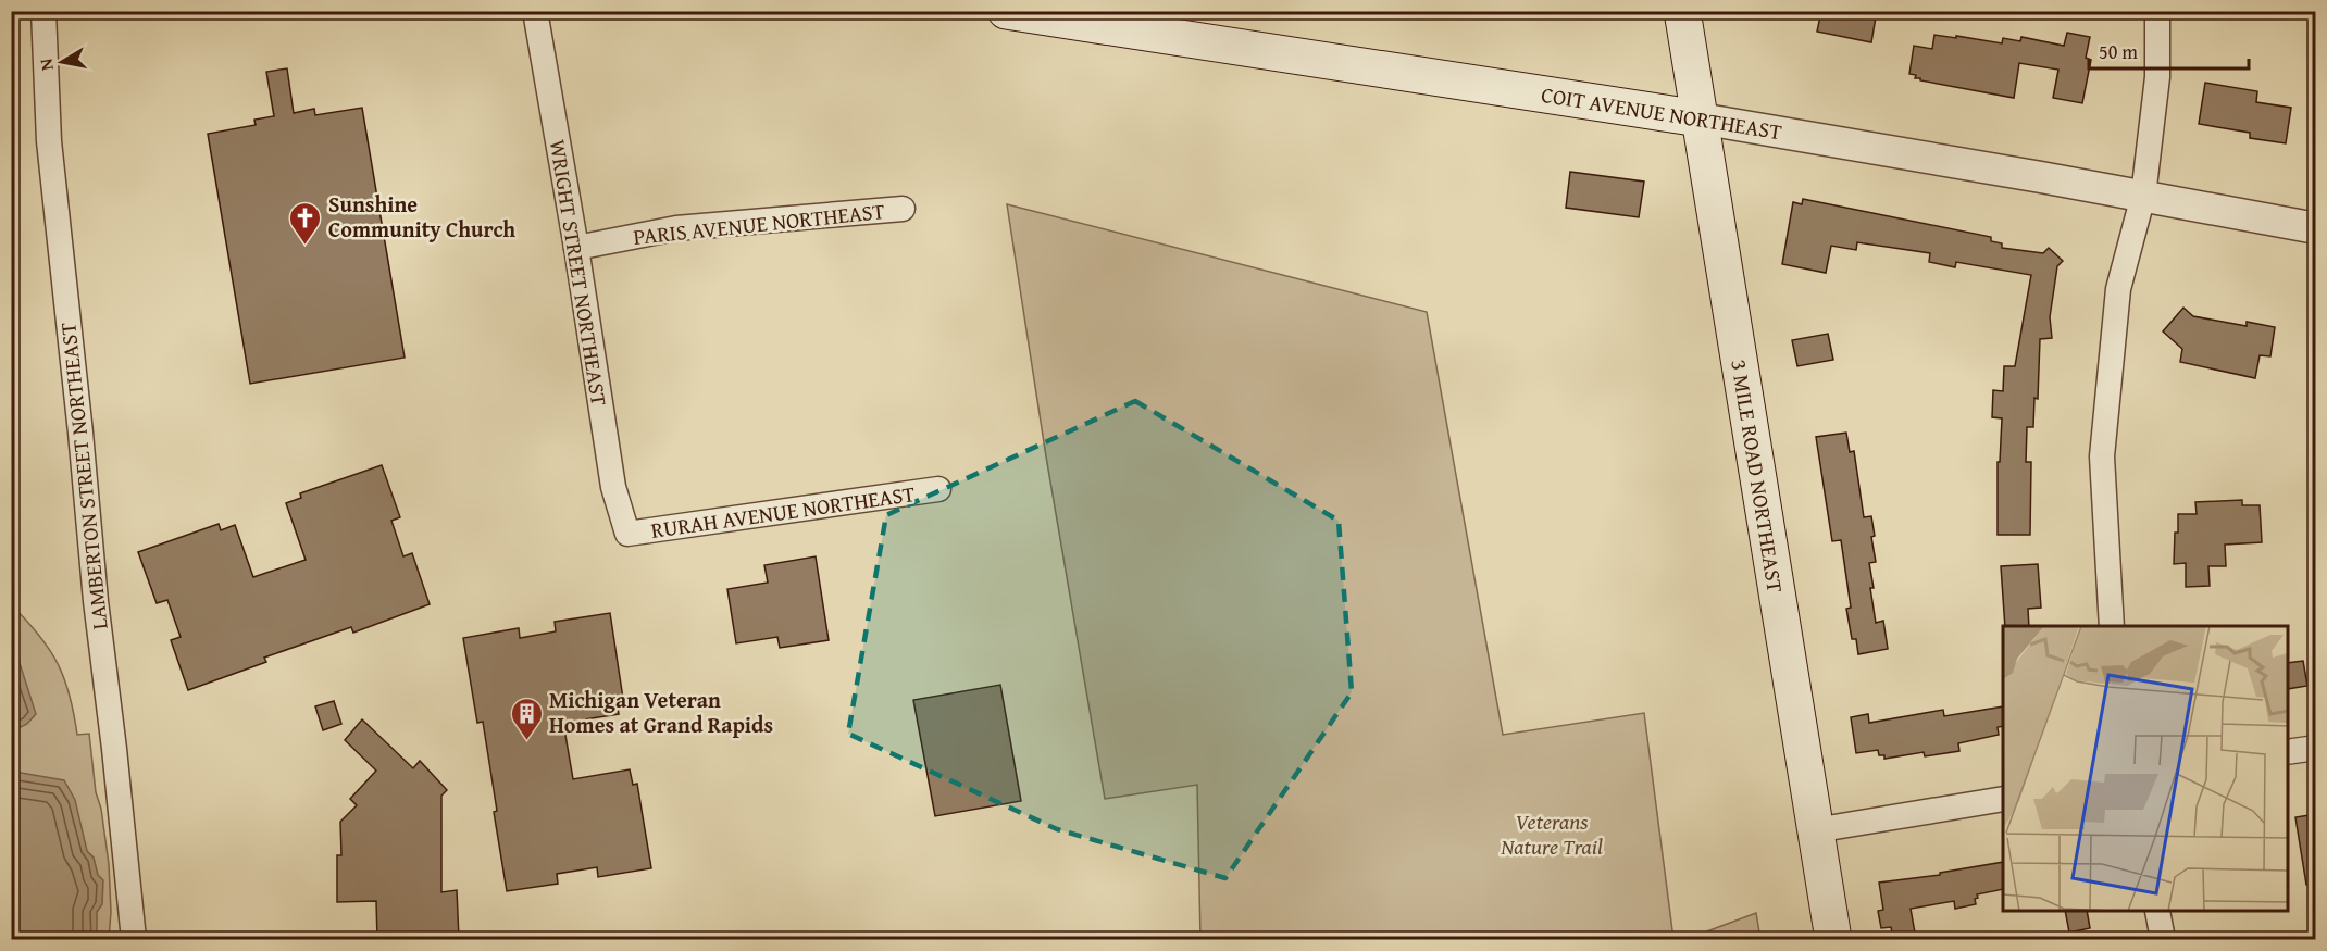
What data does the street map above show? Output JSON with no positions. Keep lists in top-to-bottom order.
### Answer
{
  "streets": {
    "main road": ["COIT AVENUE NORTHEAST", "3 MILE ROAD NORTHEAST"],
    "street": [
      "PARIS AVENUE NORTHEAST",
      "WRIGHT STREET NORTHEAST",
      "LAMBERTON STREET NORTHEAST",
      "RURAH AVENUE NORTHEAST"
    ]
  },
  "crossings": [
    ["COIT AVENUE NORTHEAST", "3 MILE ROAD NORTHEAST"],
    ["PARIS AVENUE NORTHEAST", "WRIGHT STREET NORTHEAST"],
    ["WRIGHT STREET NORTHEAST", "RURAH AVENUE NORTHEAST"]
  ],
  "parks": ["Veterans Nature Trail"],
  "places": {
    "church": ["Sunshine Community Church"],
    "building": ["Michigan Veteran Homes at Grand Rapids"]
  },
  "scale_bar": "50 m",
  "north": "left"
}
